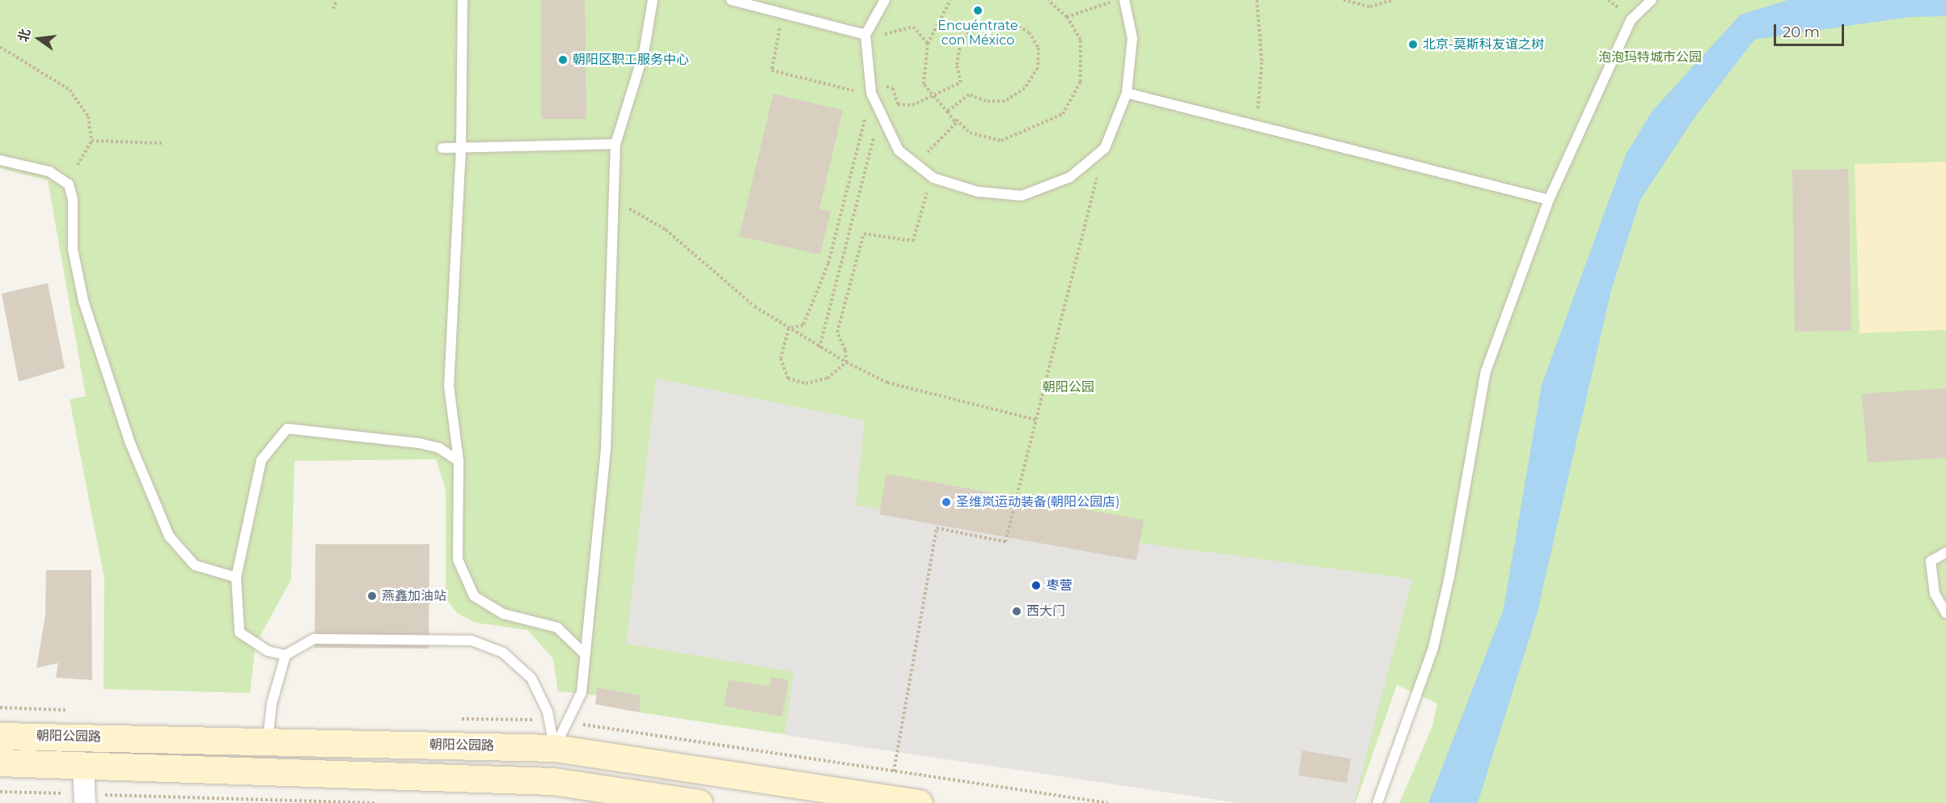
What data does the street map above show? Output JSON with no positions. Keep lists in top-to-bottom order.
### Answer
{
  "streets": {
    "main road": ["朝阳公园路"]
  },
  "parks": ["泡泡玛特城市公园", "朝阳公园"],
  "places": [
    "Encuéntrate con México",
    "北京-莫斯科友谊之树",
    "朝阳区职工服务中心",
    "圣维岚运动装备(朝阳公园店)",
    "枣营",
    "燕鑫加油站",
    "西大门"
  ],
  "scale_bar": "20 m",
  "north": "left"
}
